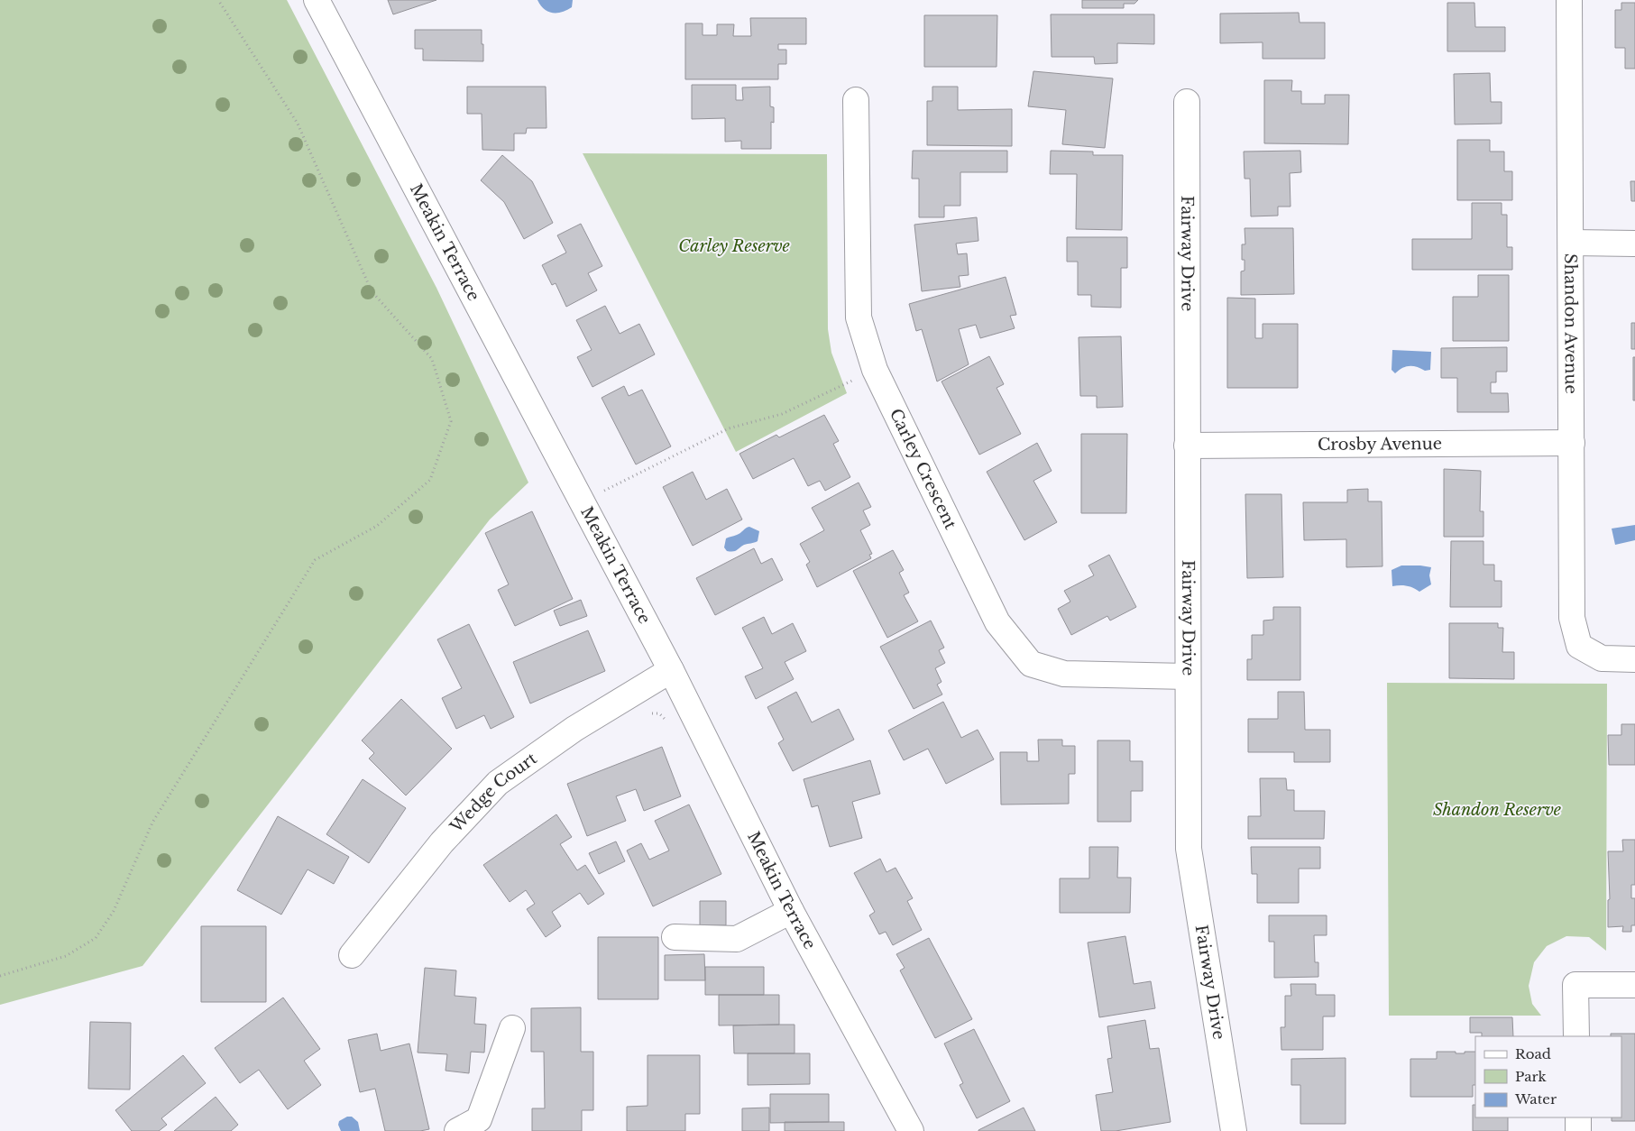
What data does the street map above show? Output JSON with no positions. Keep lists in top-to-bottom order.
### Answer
{
  "streets": {
    "street": [
      "Meakin Terrace",
      "Fairway Drive",
      "Shandon Avenue",
      "Crosby Avenue",
      "Carley Crescent",
      "Wedge Court"
    ]
  },
  "crossings": [
    ["Meakin Terrace", "Wedge Court"],
    ["Fairway Drive", "Crosby Avenue"],
    ["Fairway Drive", "Carley Crescent"],
    ["Shandon Avenue", "Crosby Avenue"]
  ],
  "parks": ["Carley Reserve", "Shandon Reserve"],
  "legend": ["Road", "Park", "Water"]
}
